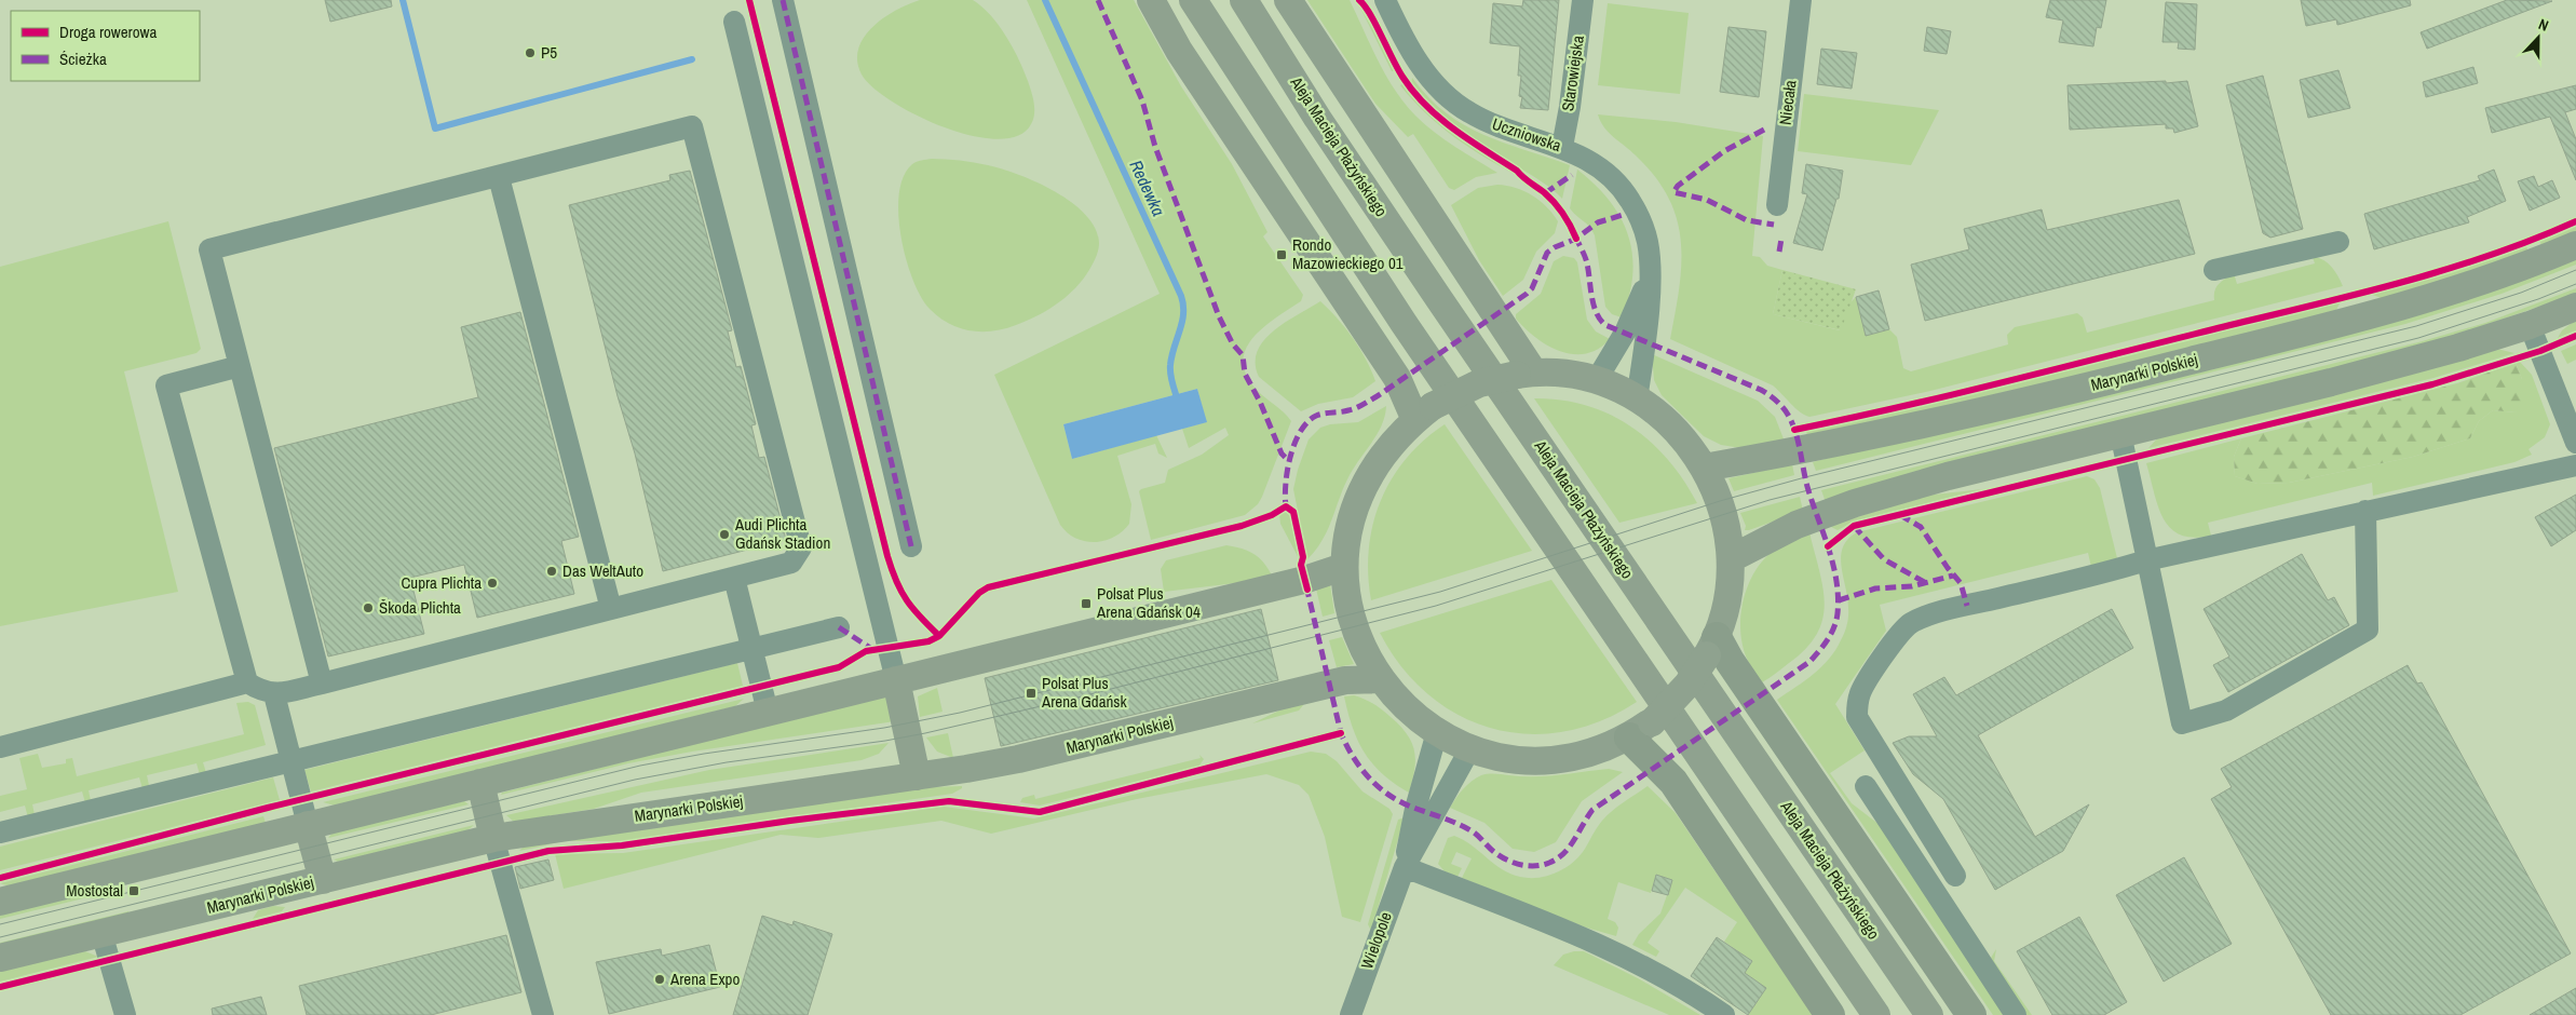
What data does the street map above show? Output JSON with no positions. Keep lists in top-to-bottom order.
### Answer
{
  "streets": {
    "main road": ["Aleja Macieja Płażyńskiego", "Marynarki Polskiej"],
    "street": [
      "Starowiejska",
      "Niecała",
      "Uczniowska",
      "Wielopole"
    ]
  },
  "crossings": [
    ["Starowiejska", "Uczniowska"]
  ],
  "water": ["Redewka"],
  "places": {
    "other": [
      "P5",
      "Audi Plichta Gdańsk Stadion",
      "Das WeltAuto",
      "Cupra Plichta",
      "Škoda Plichta",
      "Arena Expo"
    ],
    "transit": [
      "Rondo Mazowieckiego 01",
      "Polsat Plus Arena Gdańsk 04",
      "Polsat Plus Arena Gdańsk",
      "Mostostal"
    ]
  },
  "legend": ["Droga rowerowa", "Ścieżka"],
  "north": "top"
}
